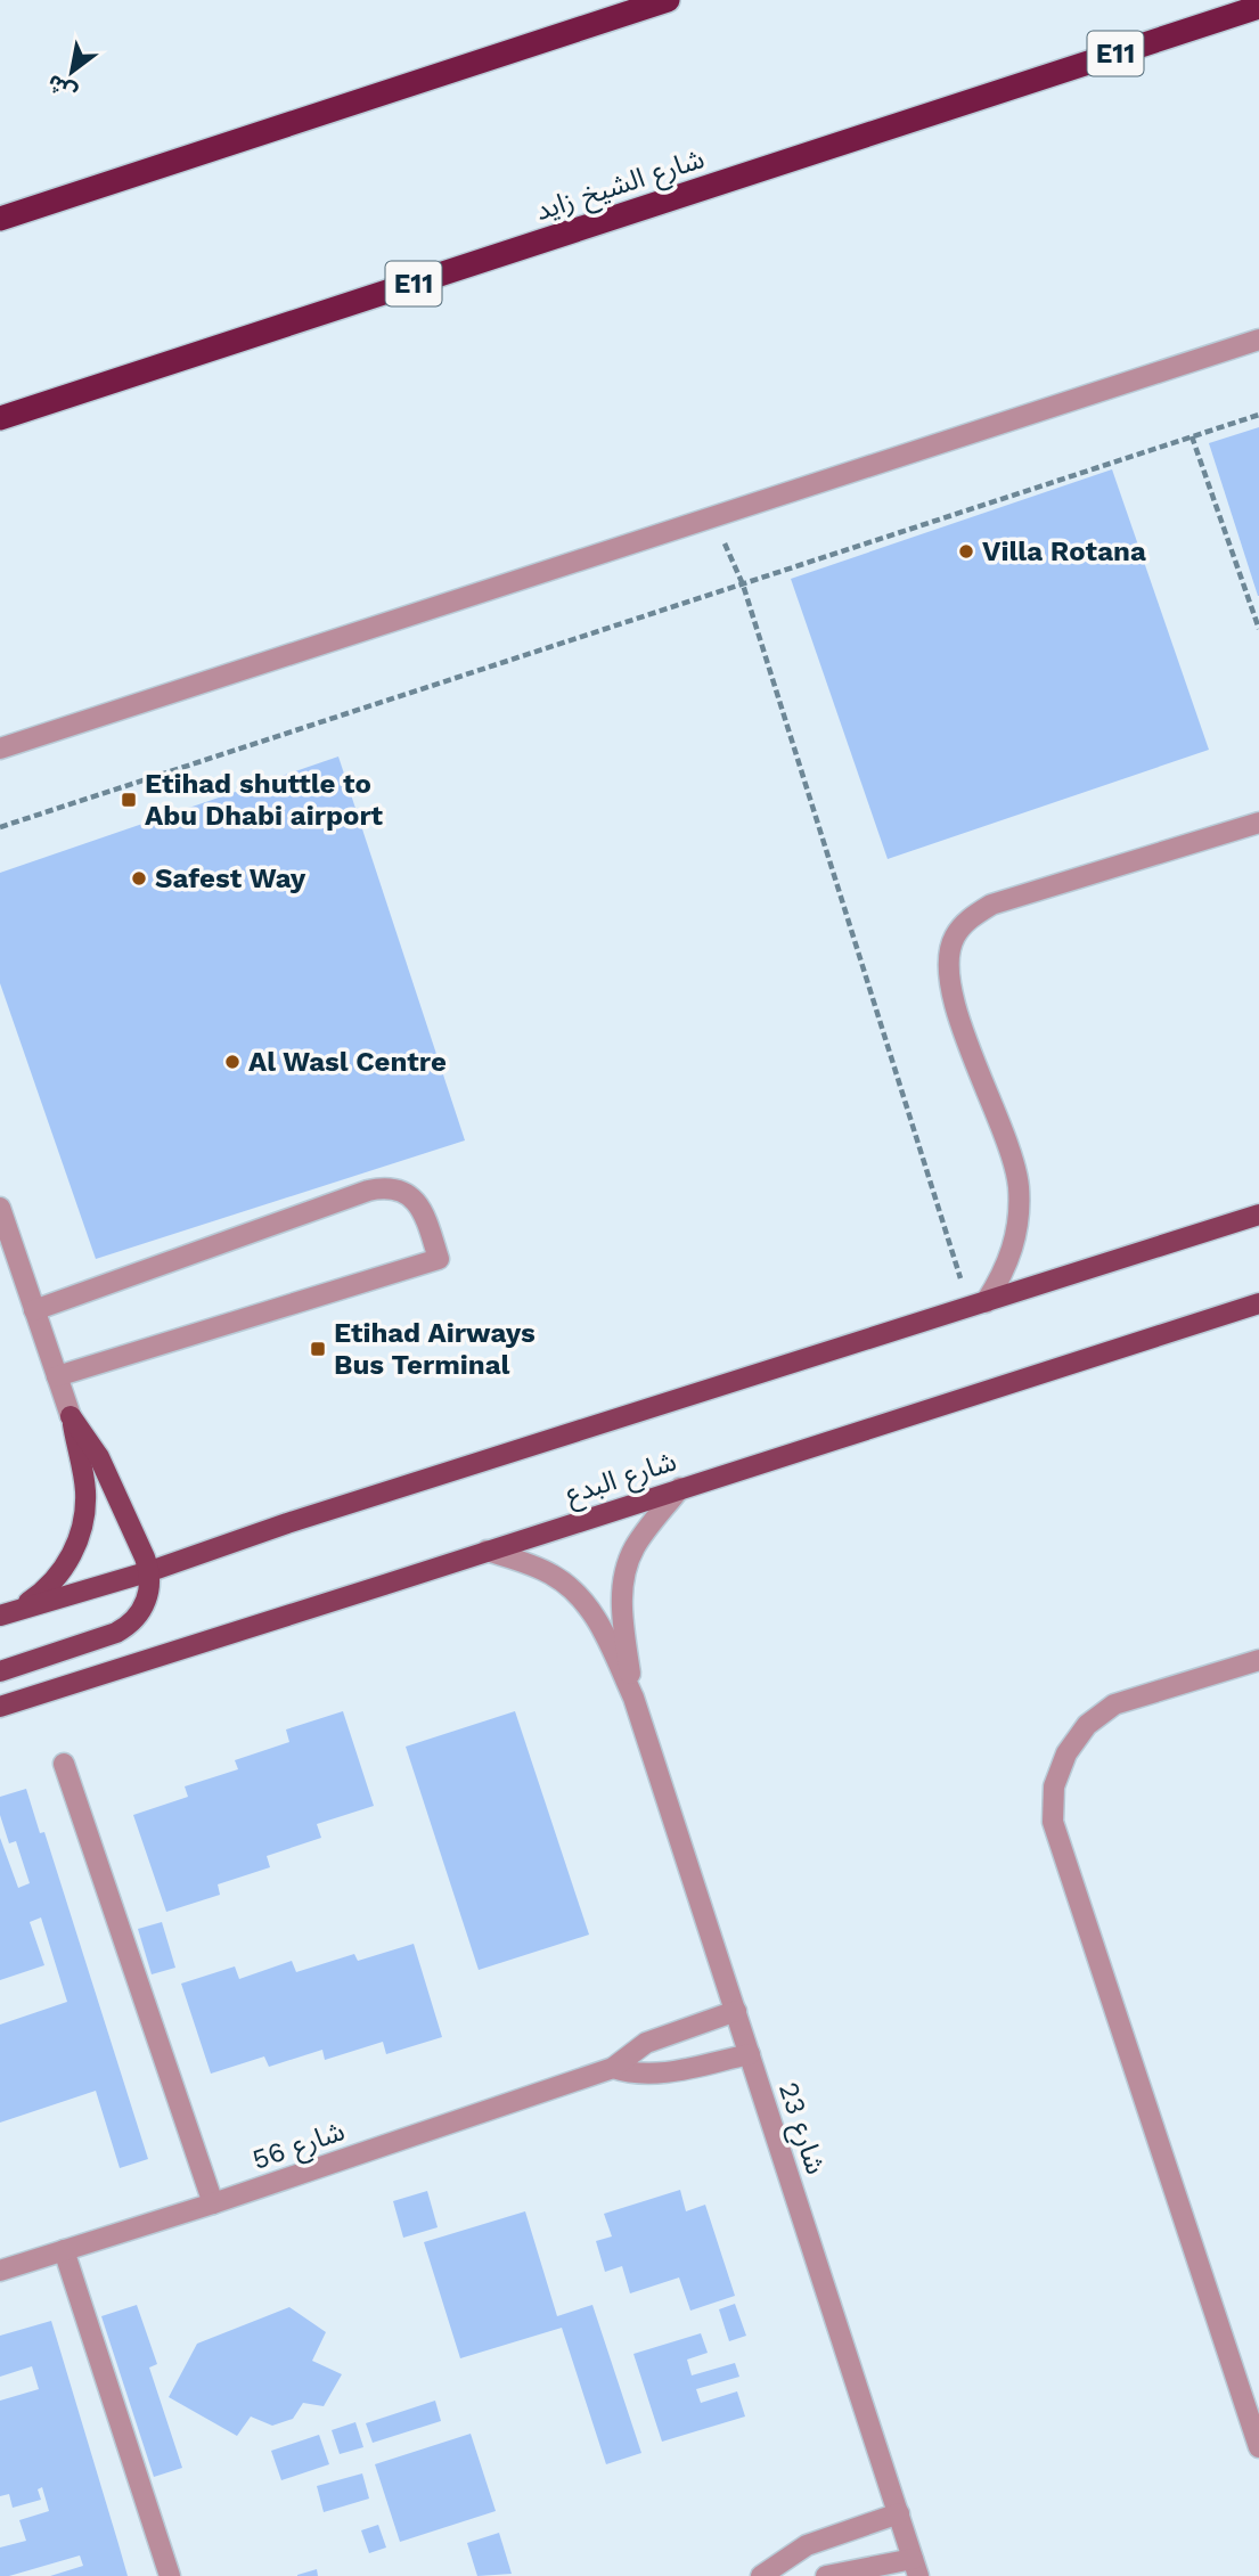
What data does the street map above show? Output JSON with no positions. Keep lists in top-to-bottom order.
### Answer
{
  "streets": {
    "highway": ["E11", "شارع الشيخ زايد"],
    "main road": ["شارع البدع"],
    "street": ["شارع 23", "شارع 56"]
  },
  "crossings": [
    ["شارع البدع", "شارع 23"],
    ["شارع 23", "شارع 56"]
  ],
  "places": {
    "other": ["Villa Rotana", "Safest Way", "Al Wasl Centre"],
    "transit": ["Etihad shuttle to Abu Dhabi airport", "Etihad Airways Bus Terminal"]
  },
  "north": "bottom left"
}
